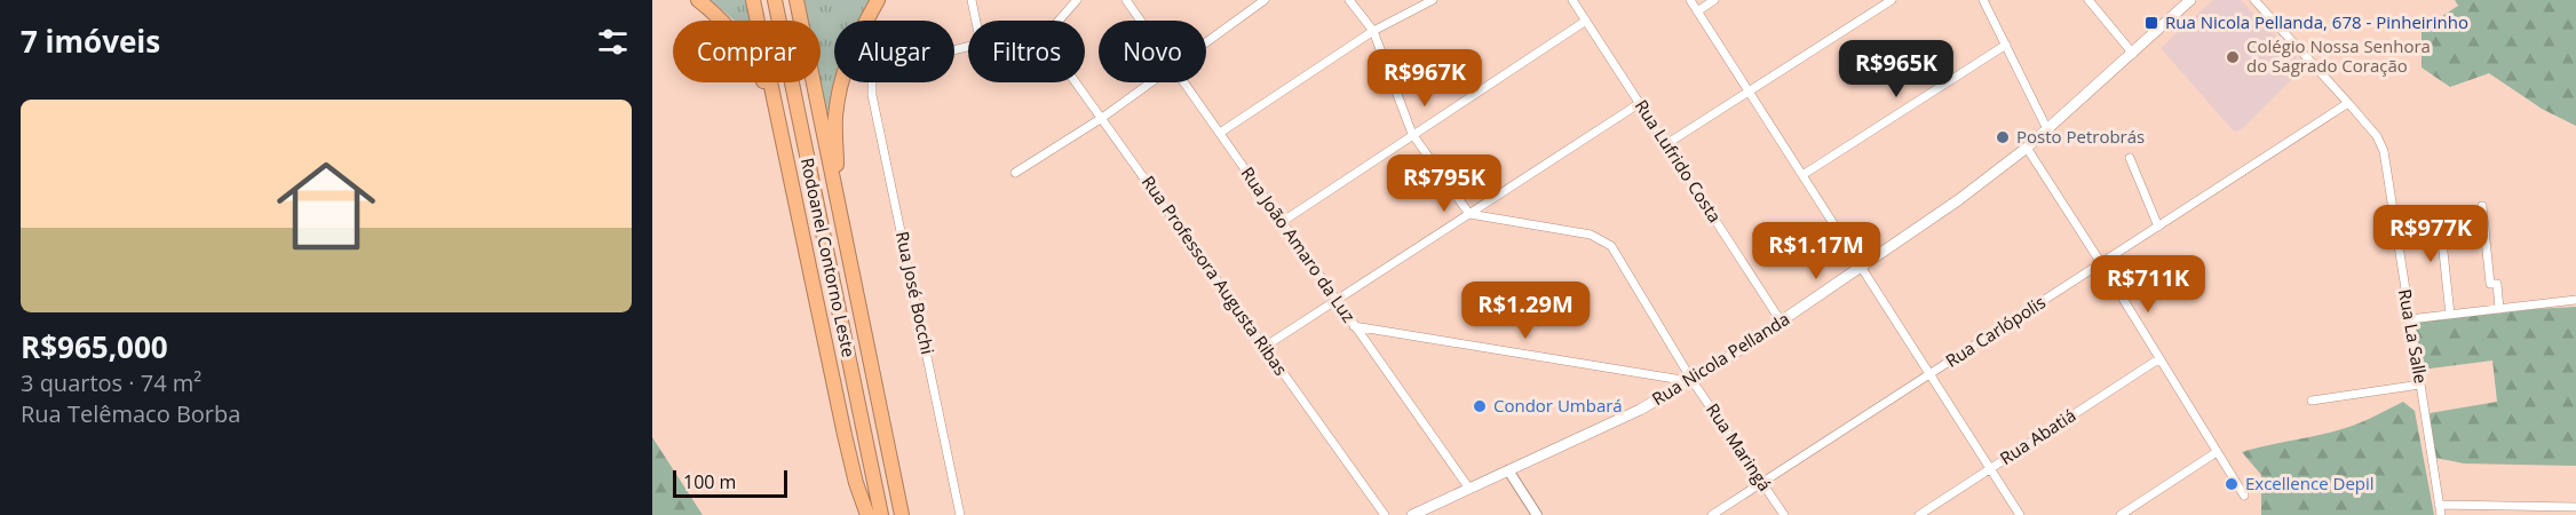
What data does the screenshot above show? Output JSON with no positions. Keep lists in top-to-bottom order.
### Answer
{
  "streets": {
    "highway": ["Rodoanel Contorno Leste"],
    "main road": ["Rua Nicola Pellanda"],
    "street": [
      "Rua Lufrido Costa",
      "Rua João Amaro da Luz",
      "Rua Professora Augusta Ribas",
      "Rua José Bocchi",
      "Rua Carlópolis",
      "Rua La Salle",
      "Rua Abatiá",
      "Rua Maringá"
    ]
  },
  "crossings": [
    ["Rua Lufrido Costa", "Rua Nicola Pellanda"],
    ["Rua João Amaro da Luz", "Rua Nicola Pellanda"],
    ["Rua Carlópolis", "Rua La Salle"],
    ["Rua Carlópolis", "Rua Maringá"],
    ["Rua Nicola Pellanda", "Rua Maringá"]
  ],
  "places": {
    "transit": ["Rua Nicola Pellanda, 678 - Pinheirinho"],
    "other": [
      "Colégio Nossa Senhora do Sagrado Coração",
      "Posto Petrobrás",
      "Condor Umbará",
      "Excellence Depil"
    ]
  },
  "scale_bar": "100 m",
  "page": {
    "heading": "7 imóveis",
    "chip": [
      "Comprar",
      "Alugar",
      "Filtros",
      "Novo"
    ],
    "price": [
      "R$965K",
      "R$967K",
      "R$795K",
      "R$977K",
      "R$1.17M",
      "R$711K",
      "R$1.29M"
    ],
    "list": [
      {
        "name": "R$965,000",
        "note": "3 quartos · 74 m² · Rua Telêmaco Borba"
      }
    ],
    "scale": "100 m"
  }
}
